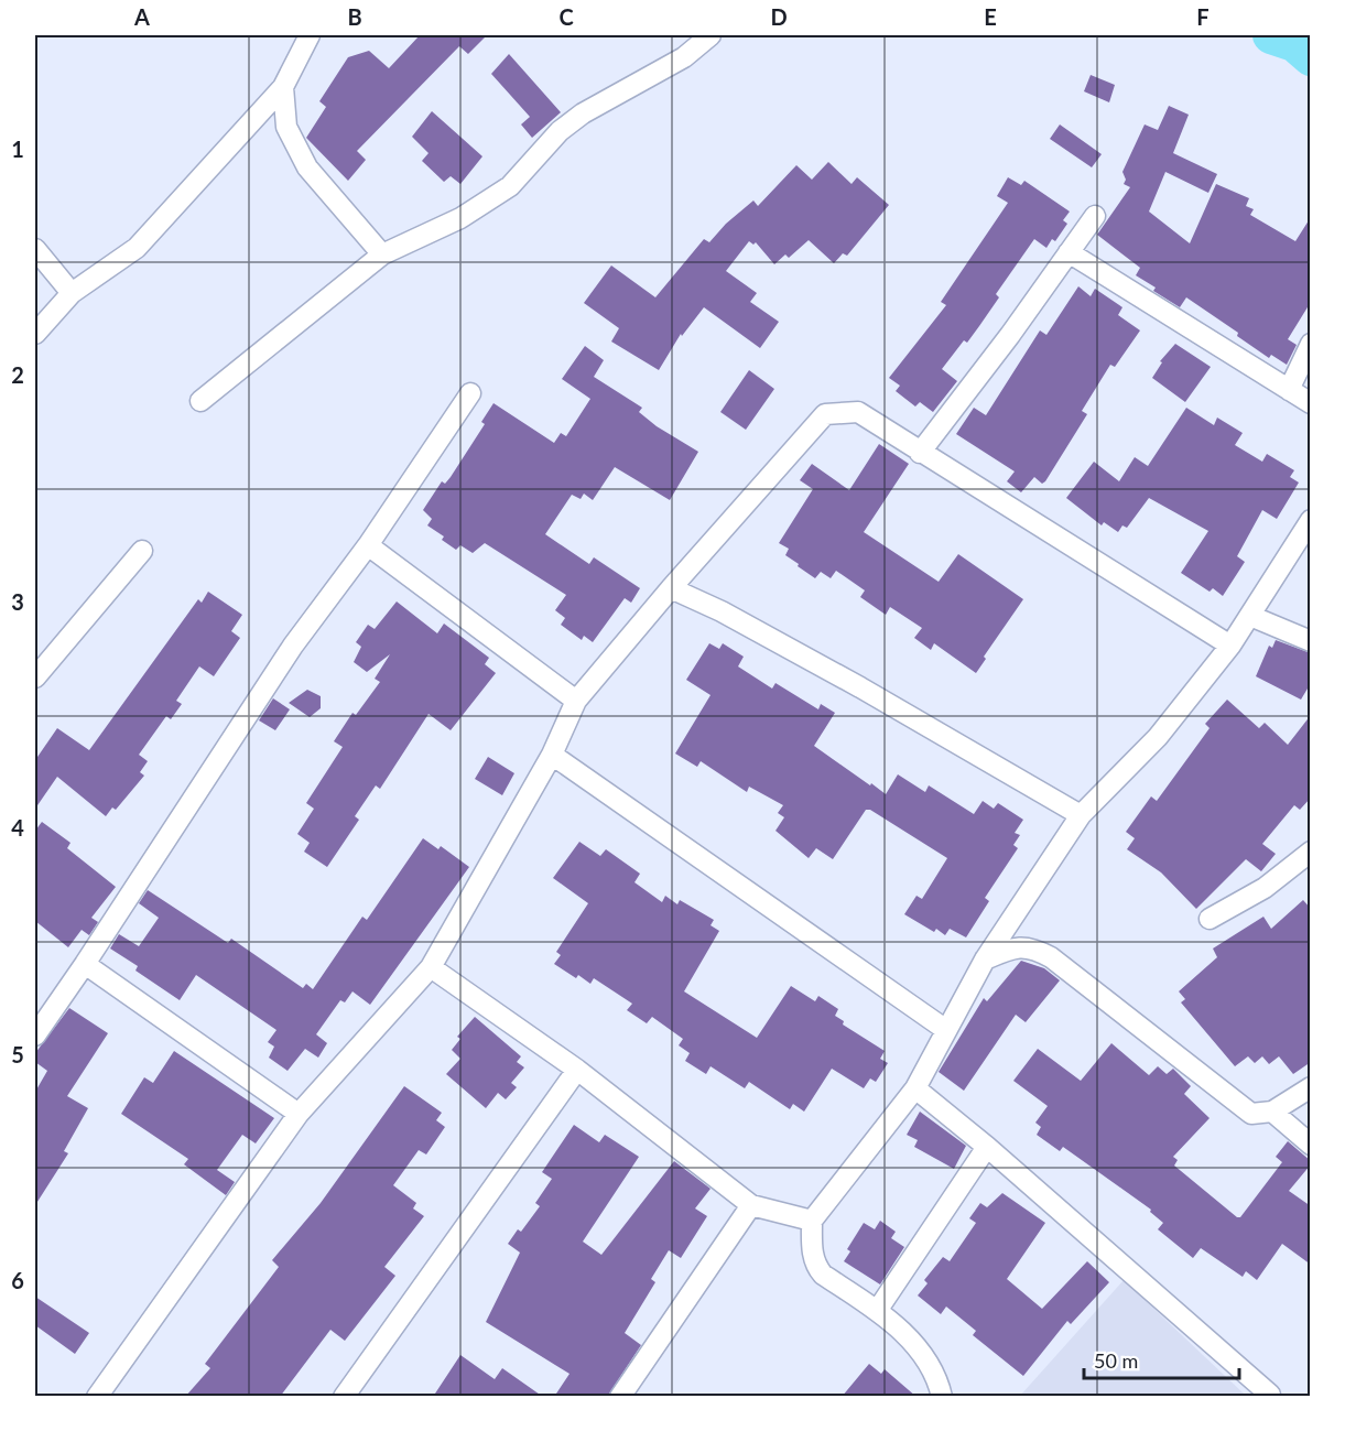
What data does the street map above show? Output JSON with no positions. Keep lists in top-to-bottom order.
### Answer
{
  "scale_bar": "50 m",
  "grid": {
    "columns": [
      "A",
      "B",
      "C",
      "D",
      "E",
      "F"
    ],
    "rows": [
      "1",
      "2",
      "3",
      "4",
      "5",
      "6"
    ]
  }
}
